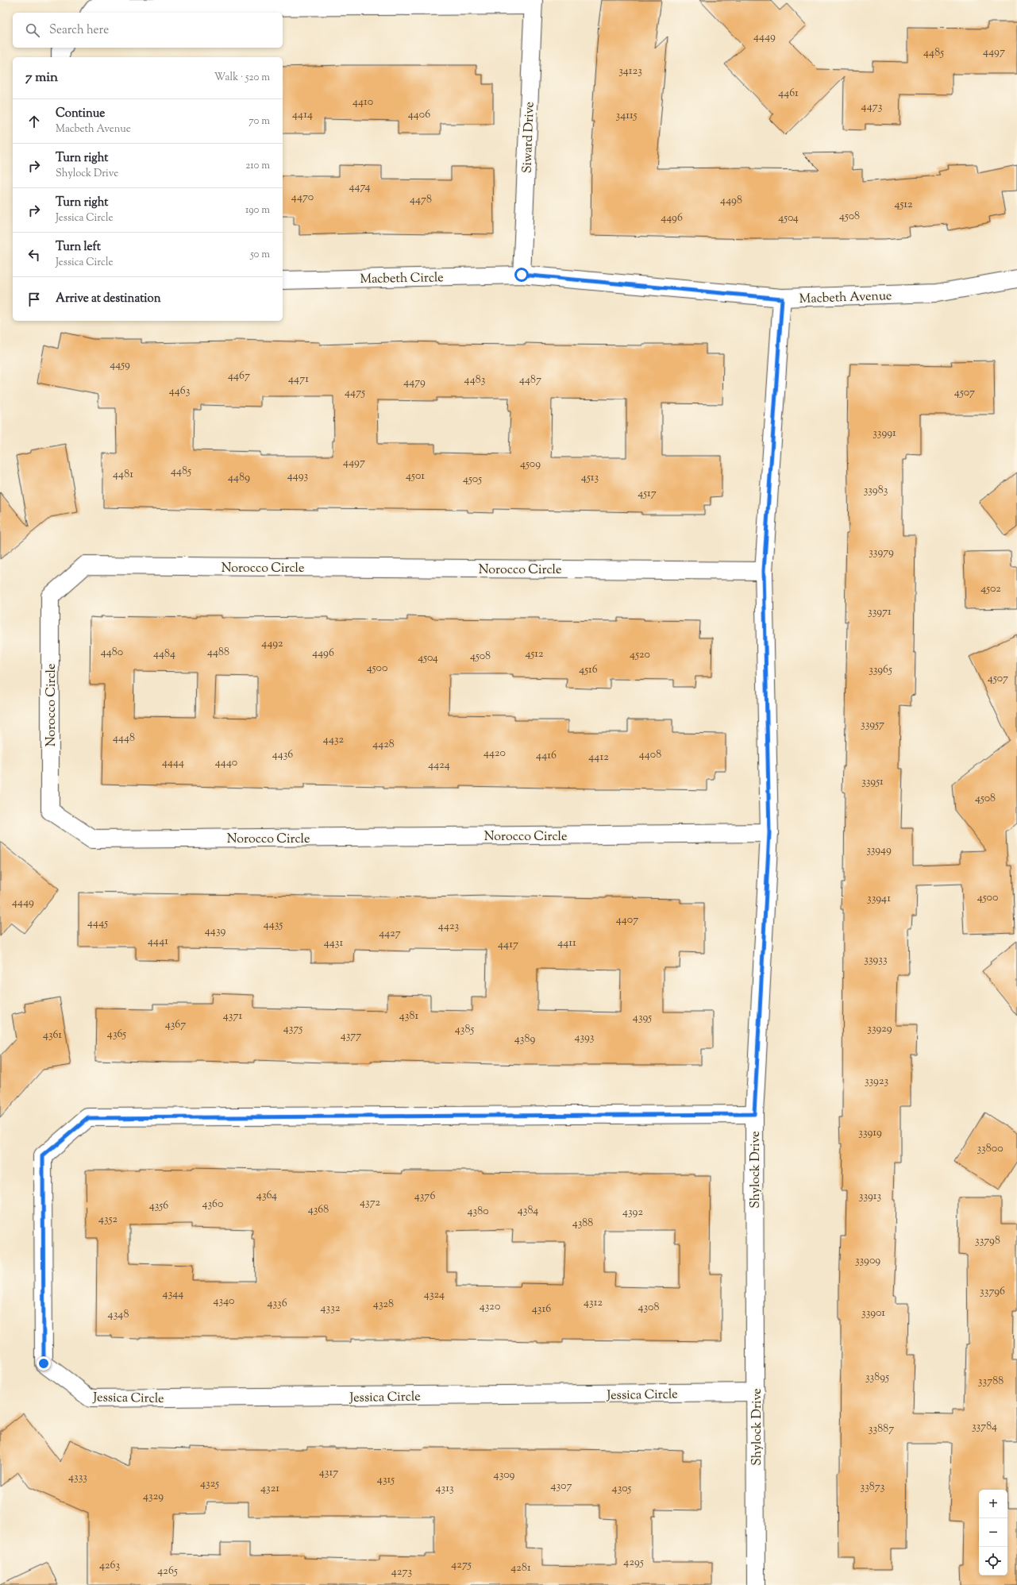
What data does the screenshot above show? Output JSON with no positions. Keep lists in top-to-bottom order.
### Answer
{
  "streets": {
    "street": [
      "Siward Drive",
      "Macbeth Circle",
      "Macbeth Avenue",
      "Norocco Circle",
      "Shylock Drive",
      "Jessica Circle"
    ]
  },
  "crossings": [
    ["Siward Drive", "Macbeth Circle"],
    ["Siward Drive", "Macbeth Avenue"],
    ["Macbeth Circle", "Macbeth Avenue"],
    ["Macbeth Avenue", "Shylock Drive"],
    ["Norocco Circle", "Shylock Drive"],
    ["Shylock Drive", "Jessica Circle"]
  ],
  "house_numbers": [
    "4449",
    "4497",
    "4485",
    "34123",
    "4461",
    "4410",
    "4473",
    "4414",
    "4406",
    "34115",
    "4474",
    "4470",
    "4478",
    "4498",
    "4512",
    "4508",
    "4496",
    "4504",
    "4459",
    "4467",
    "4471",
    "4483",
    "4487",
    "4479",
    "4463",
    "4475",
    "4507",
    "33991",
    "4497",
    "4509",
    "4485",
    "4481",
    "4493",
    "4501",
    "4489",
    "4513",
    "4505",
    "33983",
    "4517",
    "33979",
    "4502",
    "33971",
    "4492",
    "4480",
    "4488",
    "4496",
    "4484",
    "4512",
    "4520",
    "4508",
    "4504",
    "4500",
    "4516",
    "33965",
    "4507",
    "33957",
    "4448",
    "4432",
    "4428",
    "4420",
    "4436",
    "4408",
    "4416",
    "4412",
    "4444",
    "4440",
    "4424",
    "33951",
    "4508",
    "33949",
    "4500",
    "33941",
    "4449",
    "4407",
    "4445",
    "4435",
    "4423",
    "4439",
    "4427",
    "4441",
    "4431",
    "4411",
    "4417",
    "33933",
    "4371",
    "4381",
    "4395",
    "4367",
    "4375",
    "33929",
    "4385",
    "4365",
    "4361",
    "4377",
    "4393",
    "4389",
    "33923",
    "33919",
    "33800",
    "4364",
    "4376",
    "33913",
    "4372",
    "4360",
    "4356",
    "4368",
    "4384",
    "4380",
    "4392",
    "4352",
    "4388",
    "33798",
    "33909",
    "33796",
    "4344",
    "4324",
    "4340",
    "4312",
    "4336",
    "4328",
    "4320",
    "4308",
    "4332",
    "4316",
    "33901",
    "4348",
    "33895",
    "33788",
    "33784",
    "33887",
    "4317",
    "4309",
    "4333",
    "4315",
    "4325",
    "4307",
    "33873",
    "4321",
    "4313",
    "4305",
    "4329",
    "4295",
    "4275",
    "4263",
    "4281",
    "4265",
    "4273"
  ],
  "page": {
    "search": "Search here",
    "heading": ["7 min", "Walk · 520 m"],
    "list": [
      ["Continue", "Macbeth Avenue", "70 m"],
      ["Turn right", "Shylock Drive", "210 m"],
      ["Turn right", "Jessica Circle", "190 m"],
      ["Turn left", "Jessica Circle", "50 m"],
      "Arrive at destination"
    ],
    "map_buttons": ["+", "−"]
  }
}
